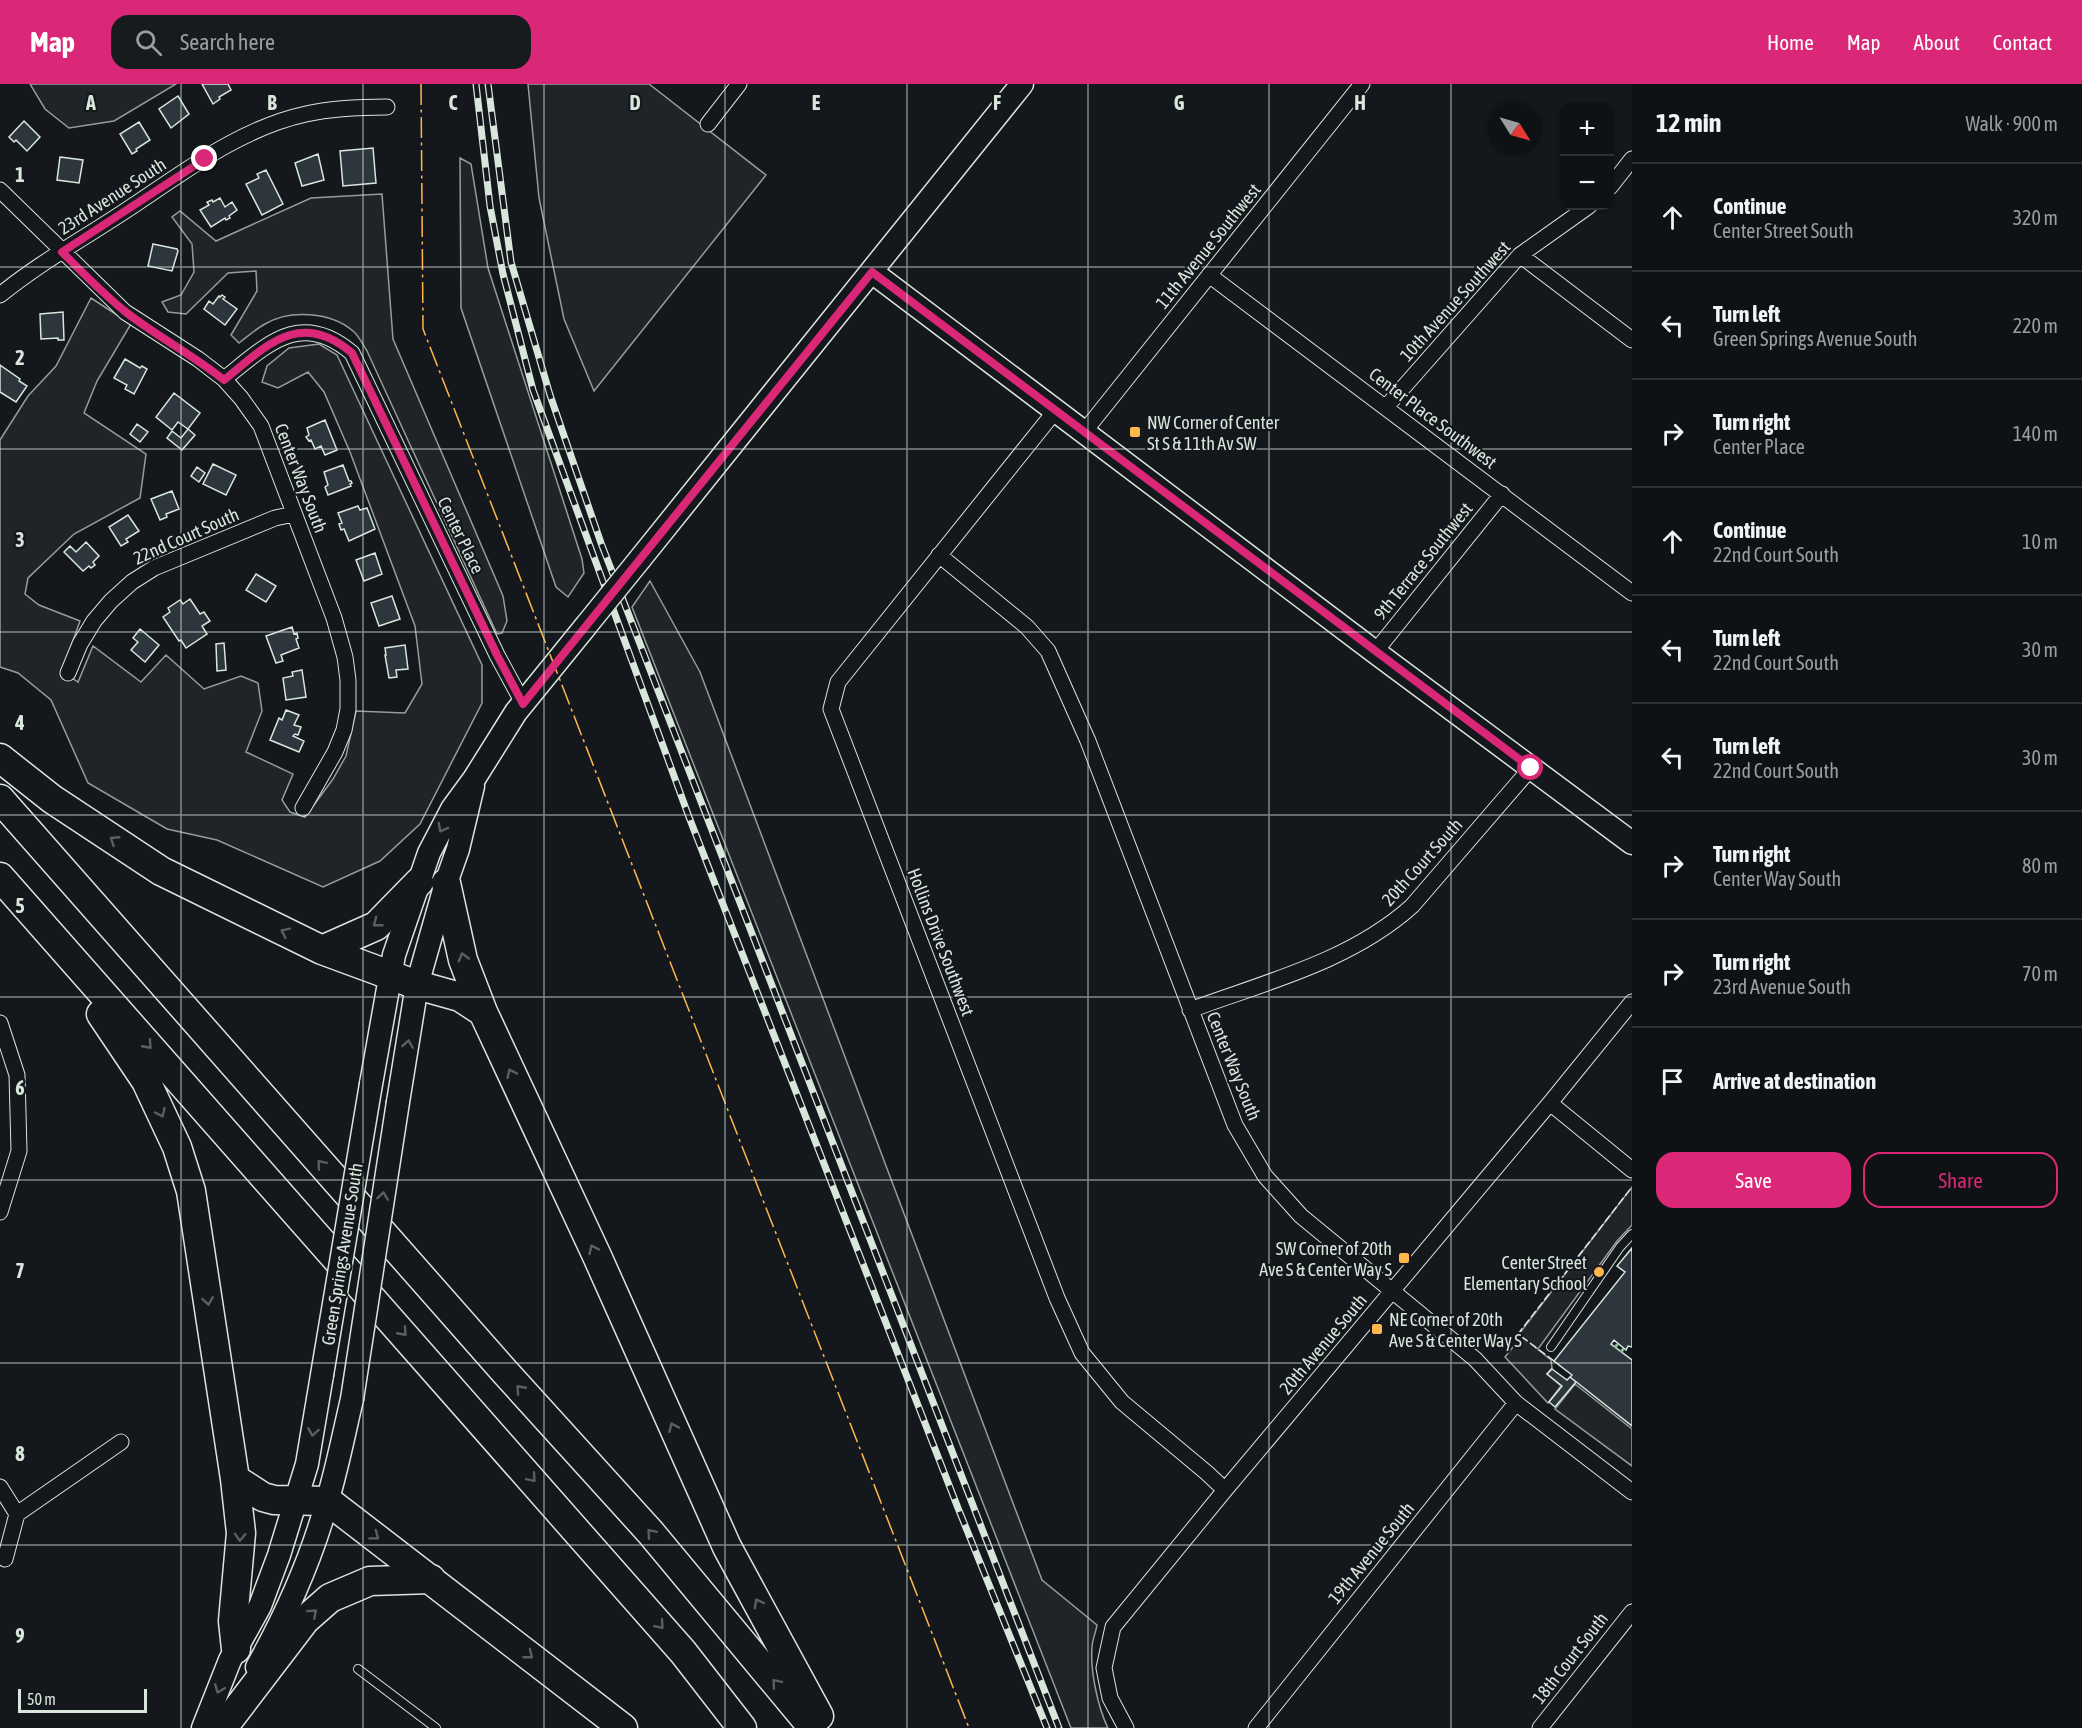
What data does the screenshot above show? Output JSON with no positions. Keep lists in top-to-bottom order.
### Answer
{
  "streets": {
    "main road": ["Green Springs Avenue South"],
    "street": [
      "23rd Avenue South",
      "11th Avenue Southwest",
      "10th Avenue Southwest",
      "Center Place Southwest",
      "Center Way South",
      "Center Place",
      "22nd Court South",
      "9th Terrace Southwest",
      "20th Court South",
      "Hollins Drive Southwest",
      "20th Avenue South",
      "19th Avenue South",
      "18th Court South"
    ]
  },
  "crossings": [
    ["23rd Avenue South", "Center Way South"],
    ["11th Avenue Southwest", "Center Place Southwest"],
    ["10th Avenue Southwest", "Center Place Southwest"],
    ["Center Place Southwest", "9th Terrace Southwest"],
    ["Center Way South", "Center Place"],
    ["Center Way South", "22nd Court South"],
    ["Center Way South", "20th Court South"],
    ["Center Way South", "Hollins Drive Southwest"],
    ["Center Way South", "20th Avenue South"],
    ["Center Way South", "19th Avenue South"],
    ["Center Place", "Green Springs Avenue South"],
    ["Hollins Drive Southwest", "20th Avenue South"]
  ],
  "places": {
    "transit": ["NW Corner of Center St S & 11th Av SW", "SW Corner of 20th Ave S & Center Way S", "NE Corner of 20th Ave S & Center Way S"],
    "other": ["Center Street Elementary School"]
  },
  "scale_bar": "50 m",
  "north": "bottom right",
  "page": {
    "header": "Map",
    "search": "Search here",
    "nav": [
      "Home",
      "Map",
      "About",
      "Contact"
    ],
    "heading": ["12 min", "Walk · 900 m"],
    "map_buttons": ["+", "−"],
    "list": [
      ["Continue", "Center Street South", "320 m"],
      ["Turn left", "Green Springs Avenue South", "220 m"],
      ["Turn right", "Center Place", "140 m"],
      ["Continue", "22nd Court South", "10 m"],
      ["Turn left", "22nd Court South", "30 m"],
      ["Turn left", "22nd Court South", "30 m"],
      ["Turn right", "Center Way South", "80 m"],
      ["Turn right", "23rd Avenue South", "70 m"],
      "Arrive at destination"
    ],
    "buttons": ["Save", "Share"],
    "scale": "50 m"
  },
  "grid": {
    "columns": [
      "A",
      "B",
      "C",
      "D",
      "E",
      "F",
      "G",
      "H"
    ],
    "rows": [
      "1",
      "2",
      "3",
      "4",
      "5",
      "6",
      "7",
      "8",
      "9"
    ]
  }
}
